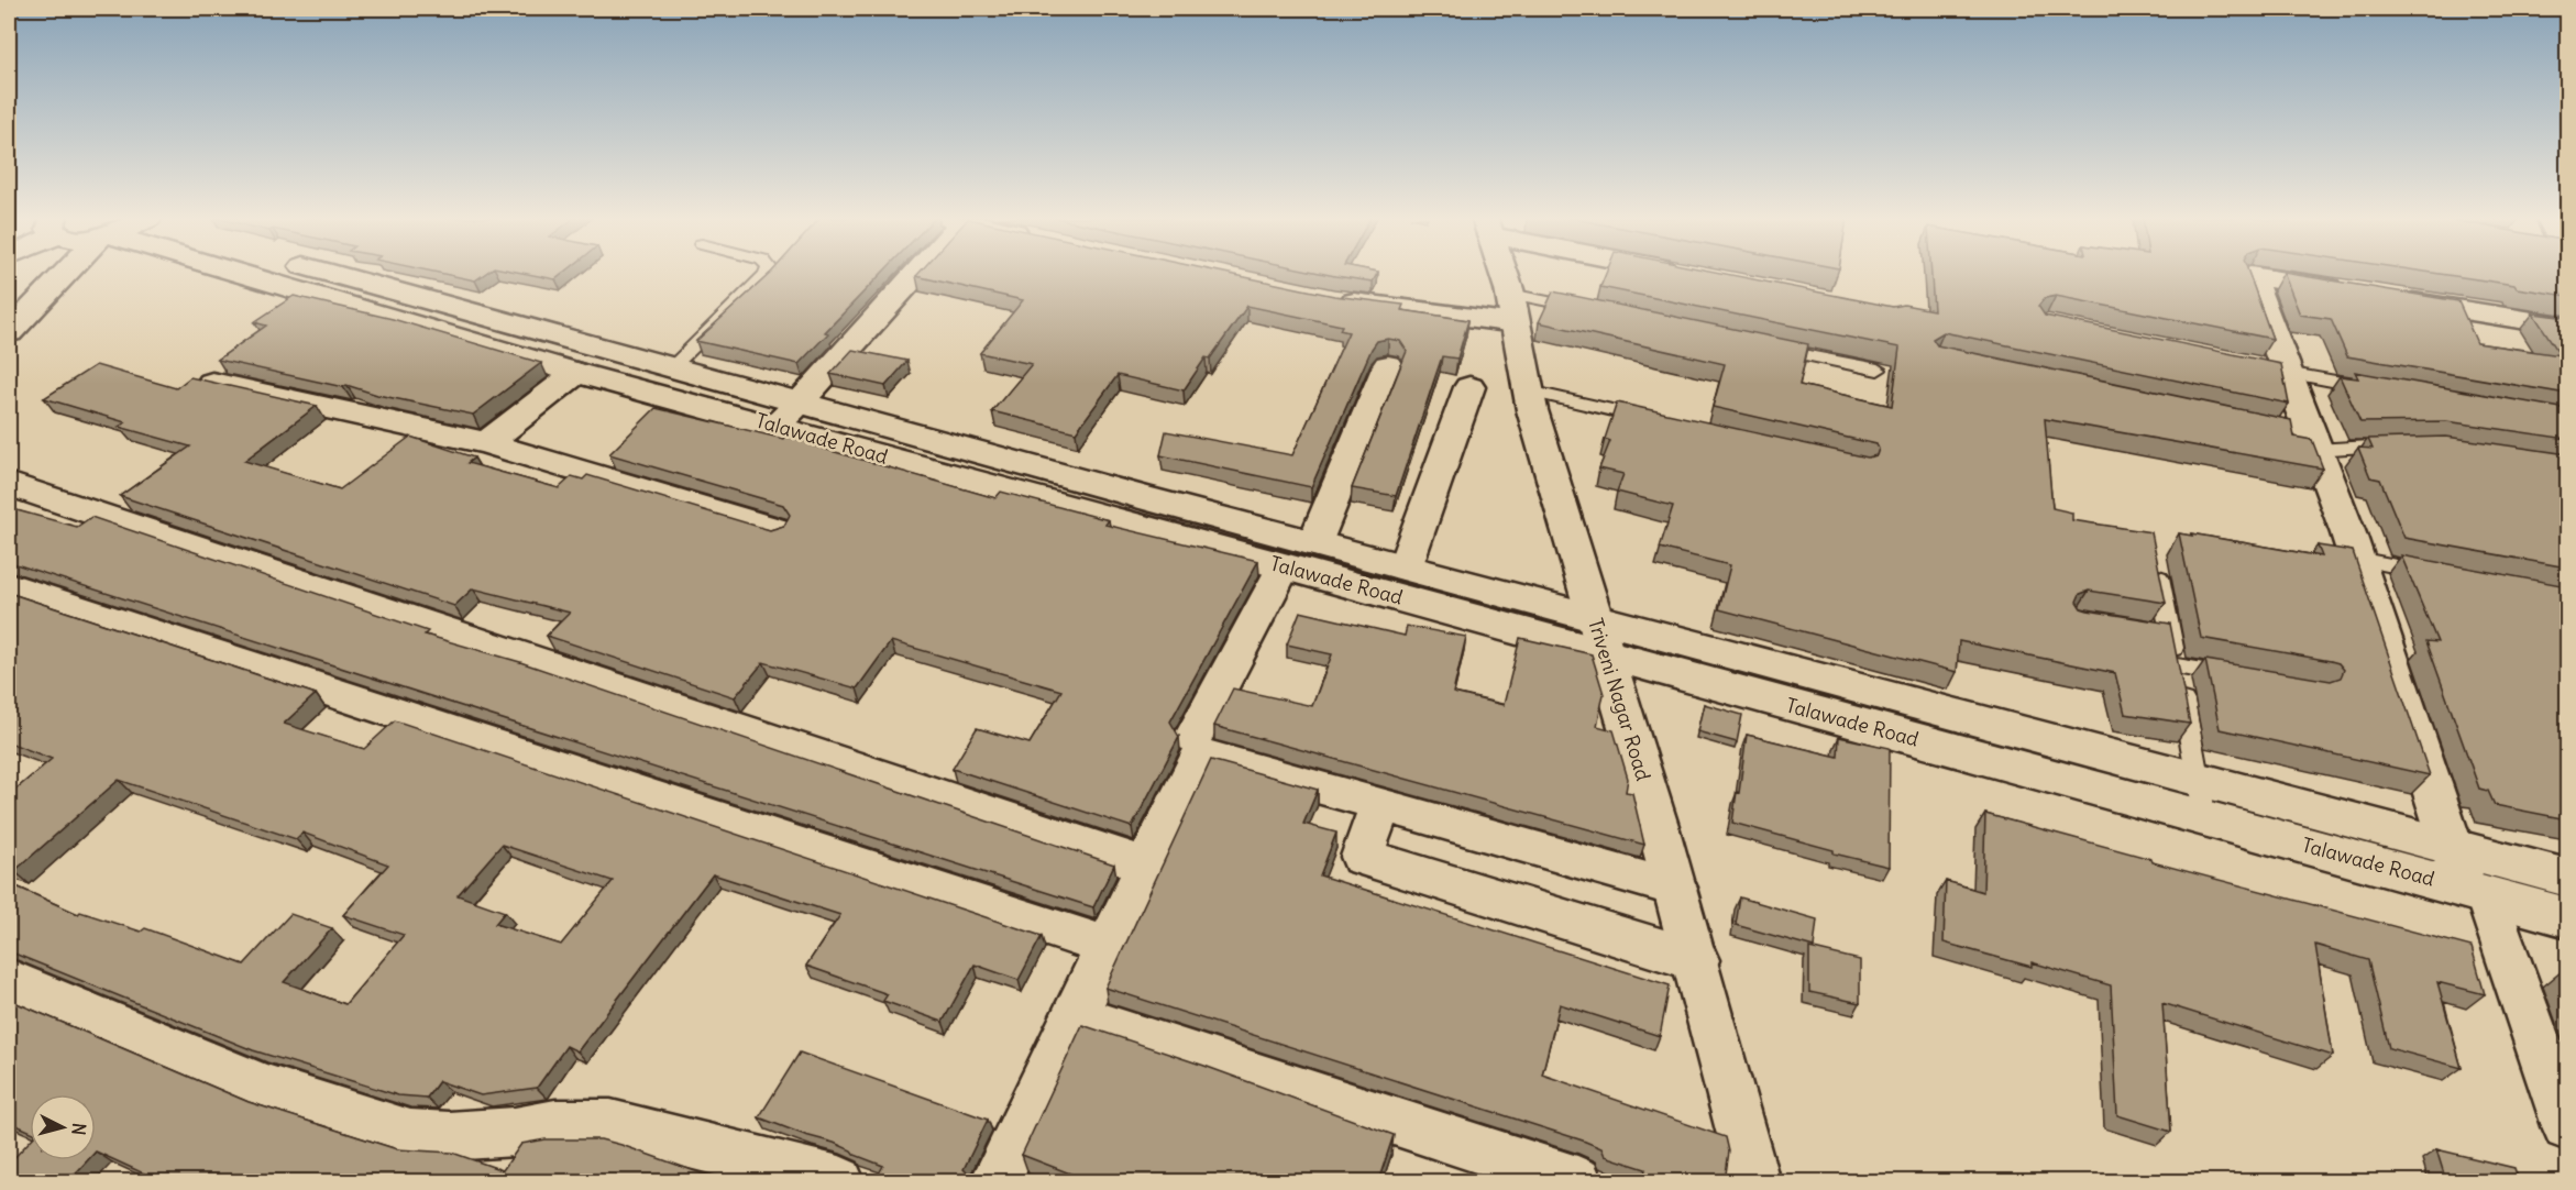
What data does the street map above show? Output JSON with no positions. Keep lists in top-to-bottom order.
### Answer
{
  "streets": {
    "street": ["Talawade Road", "Triveni Nagar Road"]
  },
  "crossings": [
    ["Talawade Road", "Triveni Nagar Road"]
  ],
  "north": "right"
}
